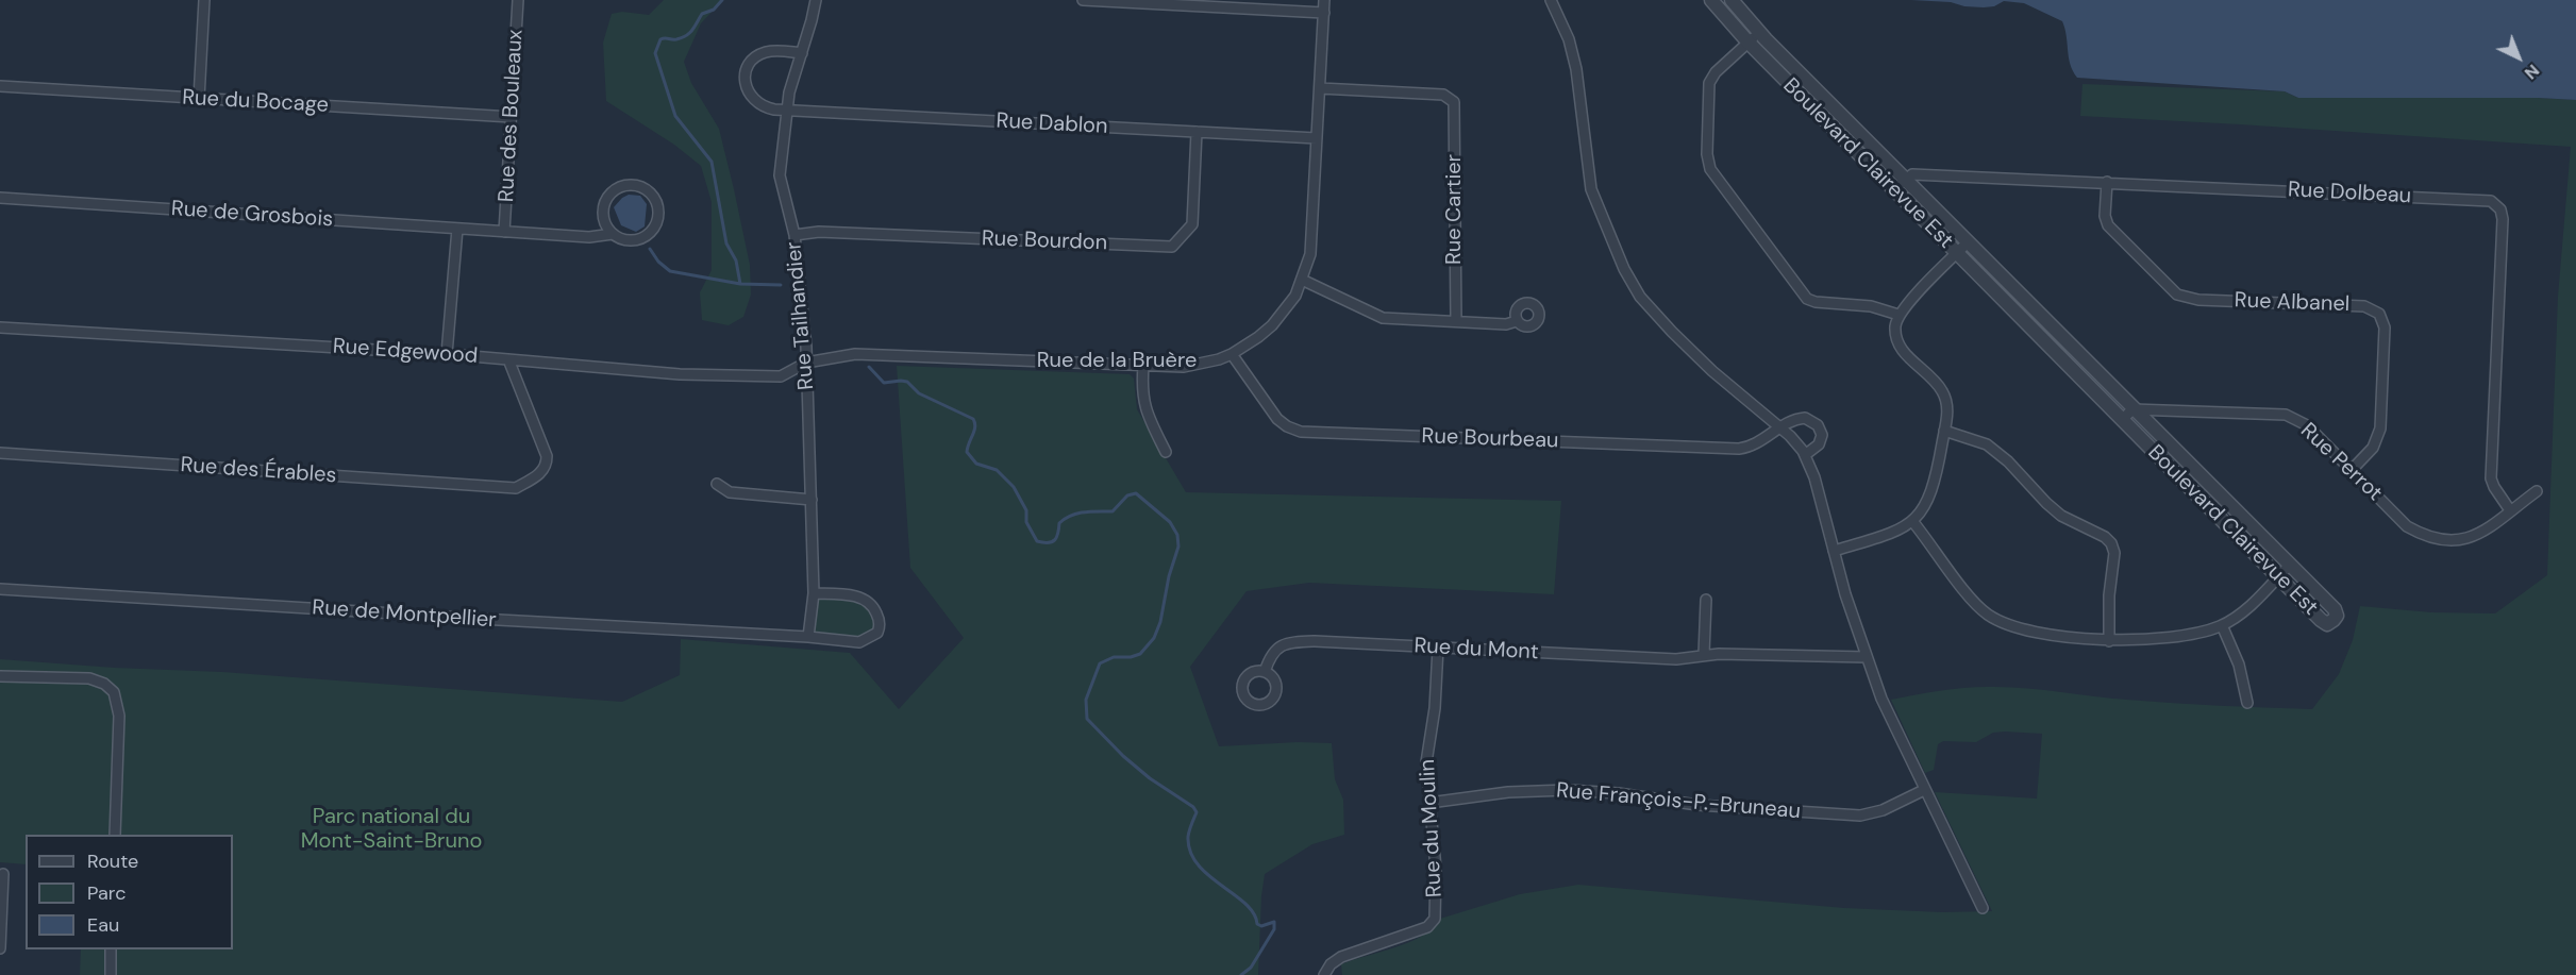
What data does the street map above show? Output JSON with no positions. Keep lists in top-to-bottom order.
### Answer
{
  "streets": {
    "street": [
      "Rue du Bocage",
      "Rue des Bouleaux",
      "Rue Dablon",
      "Boulevard Clairevue Est",
      "Rue Dolbeau",
      "Rue Cartier",
      "Rue de Grosbois",
      "Rue Bourdon",
      "Rue Albanel",
      "Rue Tailhandier",
      "Rue Edgewood",
      "Rue de la Bruère",
      "Rue Bourbeau",
      "Rue Perrot",
      "Rue des Érables",
      "Rue de Montpellier",
      "Rue du Mont",
      "Rue François-P.-Bruneau",
      "Rue du Moulin"
    ]
  },
  "crossings": [
    ["Rue du Bocage", "Rue des Bouleaux"],
    ["Rue des Bouleaux", "Rue de Grosbois"],
    ["Rue Dablon", "Rue Bourdon"],
    ["Rue Dablon", "Rue Tailhandier"],
    ["Rue Dablon", "Rue de la Bruère"],
    ["Boulevard Clairevue Est", "Rue Dolbeau"],
    ["Boulevard Clairevue Est", "Rue Perrot"],
    ["Rue Dolbeau", "Rue Albanel"],
    ["Rue Dolbeau", "Rue Perrot"],
    ["Rue Cartier", "Rue de la Bruère"],
    ["Rue Bourdon", "Rue Tailhandier"],
    ["Rue Albanel", "Rue Perrot"],
    ["Rue Tailhandier", "Rue Edgewood"],
    ["Rue Tailhandier", "Rue de la Bruère"],
    ["Rue Tailhandier", "Rue de Montpellier"],
    ["Rue Edgewood", "Rue de la Bruère"],
    ["Rue Edgewood", "Rue des Érables"],
    ["Rue de la Bruère", "Rue Bourbeau"],
    ["Rue du Mont", "Rue du Moulin"],
    ["Rue François-P.-Bruneau", "Rue du Moulin"]
  ],
  "parks": ["Parc national du Mont-Saint-Bruno"],
  "legend": ["Route", "Parc", "Eau"],
  "north": "bottom right"
}
